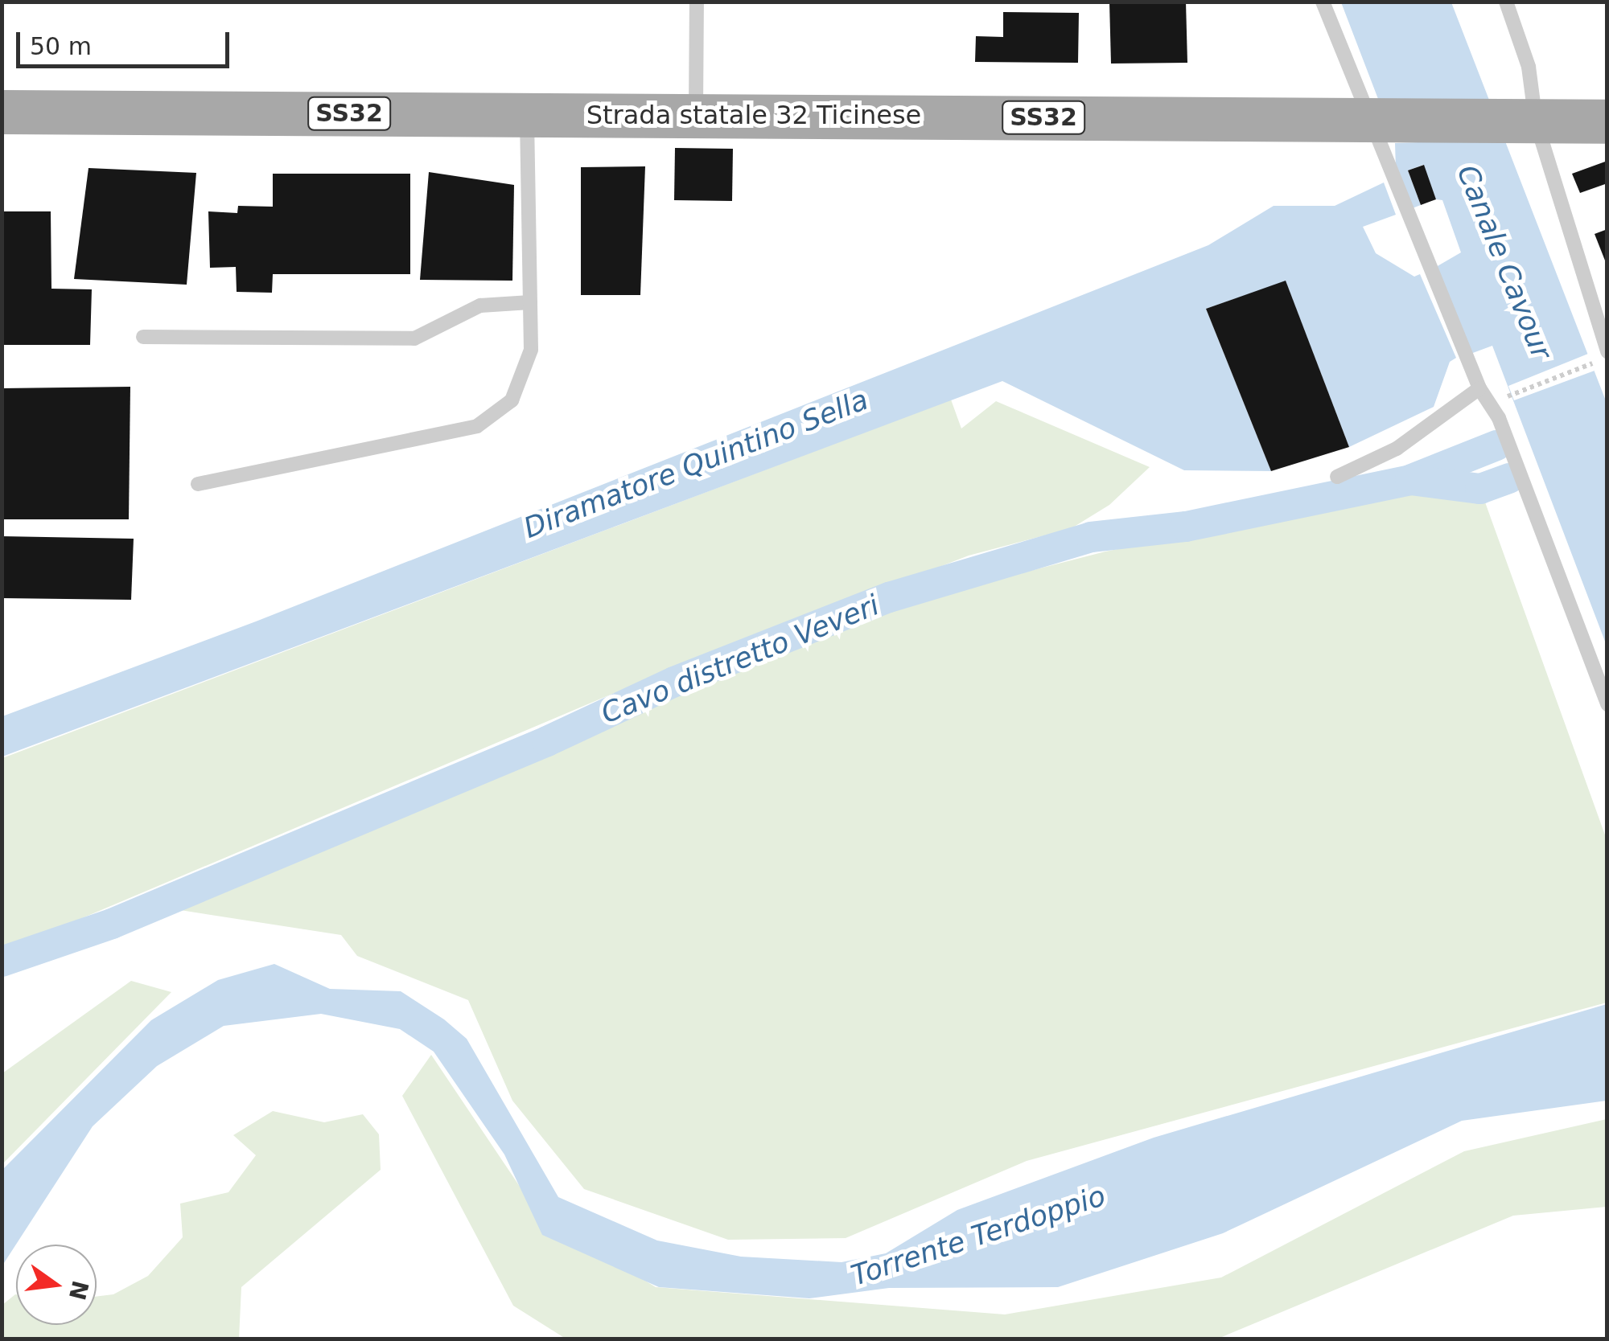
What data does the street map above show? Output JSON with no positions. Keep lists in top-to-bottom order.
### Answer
{
  "streets": {
    "main road": ["SS32", "Strada statale 32 Ticinese"]
  },
  "crossings": [
    ["SS32", "Strada statale 32 Ticinese"]
  ],
  "water": [
    "Canale Cavour",
    "Diramatore Quintino Sella",
    "Cavo distretto Veveri",
    "Torrente Terdoppio"
  ],
  "scale_bar": "50 m",
  "north": "right"
}
